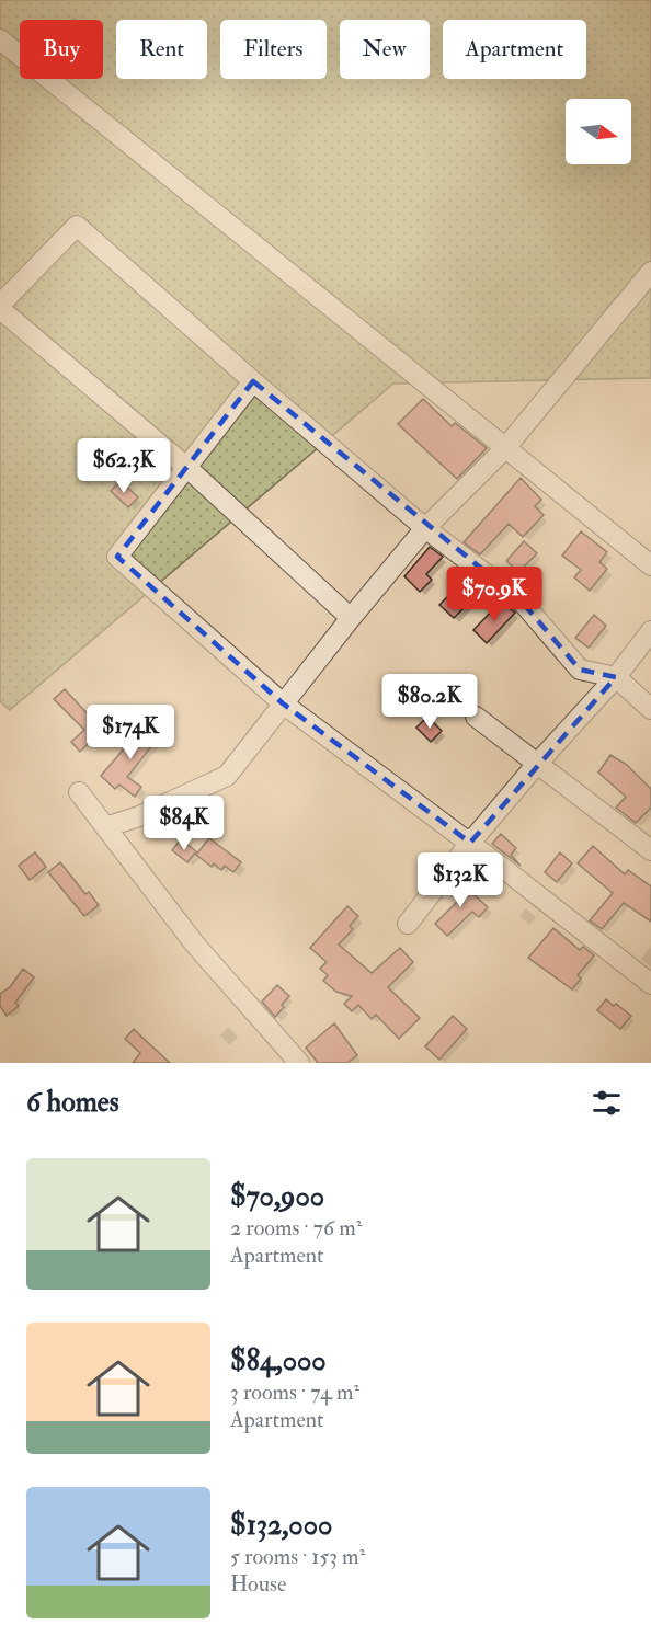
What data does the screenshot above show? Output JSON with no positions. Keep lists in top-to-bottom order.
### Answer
{
  "north": "right",
  "page": {
    "chip": [
      "Buy",
      "Rent",
      "Filters",
      "New",
      "Apartment"
    ],
    "price": [
      "$62.3K",
      "$70.9K",
      "$80.2K",
      "$174K",
      "$84K",
      "$132K"
    ],
    "heading": "6 homes",
    "list": [
      {
        "name": "$70,900",
        "note": "2 rooms · 76 m² · Apartment"
      },
      {
        "name": "$84,000",
        "note": "3 rooms · 74 m² · Apartment"
      },
      {
        "name": "$132,000",
        "note": "5 rooms · 153 m² · House"
      }
    ]
  }
}
